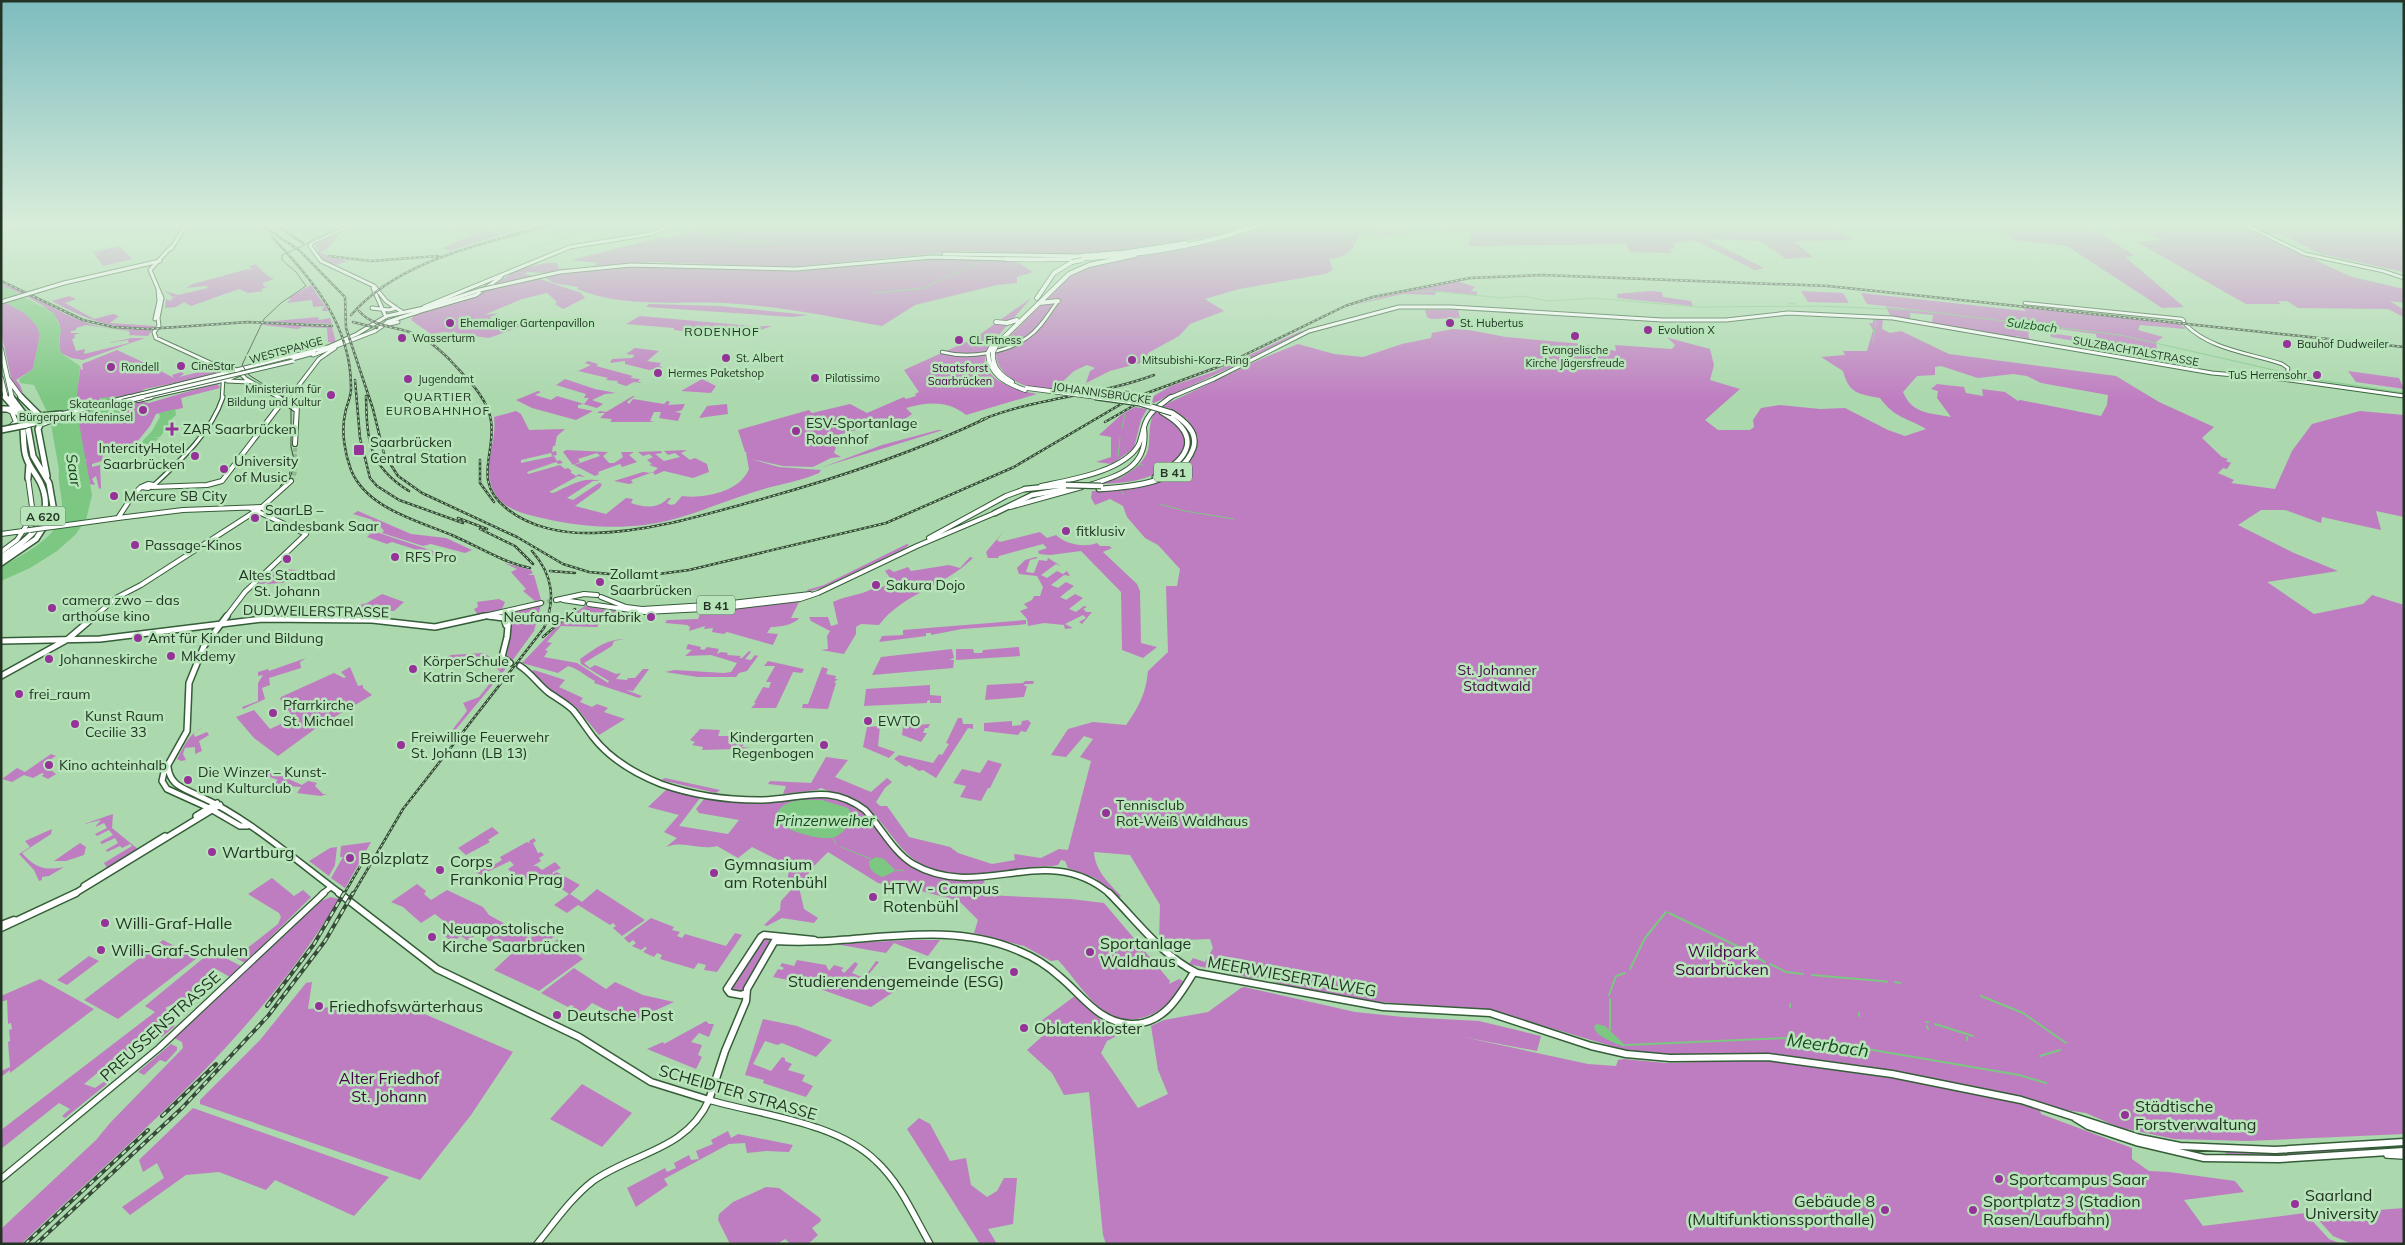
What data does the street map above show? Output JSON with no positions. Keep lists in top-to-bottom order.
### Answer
{
  "streets": {
    "highway": ["JOHANNISBRÜCKE", "B 41", "A 620"],
    "main road": [
      "WESTSPANGE",
      "SULZBACHTALSTRASSE",
      "DUDWEILERSTRASSE",
      "MEERWIESERTALWEG",
      "SCHEIDTER STRASSE"
    ],
    "street": ["PREUSSENSTRASSE"]
  },
  "crossings": [
    ["WESTSPANGE", "A 620"],
    ["SULZBACHTALSTRASSE", "B 41"],
    ["JOHANNISBRÜCKE", "B 41"],
    ["PREUSSENSTRASSE", "SCHEIDTER STRASSE"]
  ],
  "districts": ["RODENHOF", "QUARTIER EUROBAHNHOF"],
  "water": [
    "Sulzbach",
    "Saar",
    "Prinzenweiher",
    "Meerbach"
  ],
  "parks": [
    "Staatsforst Saarbrücken",
    "St. Johanner Stadtwald",
    "Wildpark Saarbrücken",
    "Alter Friedhof St. Johann"
  ],
  "places": {
    "other": [
      "Ehemaliger Gartenpavillon",
      "St. Hubertus",
      "Evolution X",
      "Evangelische Kirche Jägersfreude",
      "Wasserturm",
      "CL Fitness",
      "Bauhof Dudweiler",
      "St. Albert",
      "Mitsubishi-Korz-Ring",
      "CineStar",
      "Rondell",
      "Hermes Paketshop",
      "TuS Herrensohr",
      "Pilatissimo",
      "Jugendamt",
      "Ministerium für Bildung und Kultur",
      "Skateanlage Bürgerpark Hafeninsel",
      "ESV-Sportanlage Rodenhof",
      "IntercityHotel Saarbrücken",
      "University of Music",
      "Mercure SB City",
      "SaarLB – Landesbank Saar",
      "fitklusiv",
      "Passage-Kinos",
      "RFS Pro",
      "Altes Stadtbad St. Johann",
      "Zollamt Saarbrücken",
      "Sakura Dojo",
      "camera zwo – das arthouse kino",
      "Neufang-Kulturfabrik",
      "Amt für Kinder und Bildung",
      "Mkdemy",
      "Johanneskirche",
      "KörperSchule Katrin Scherer",
      "frei_raum",
      "Pfarrkirche St. Michael",
      "EWTO",
      "Kunst Raum Cecilie 33",
      "Freiwillige Feuerwehr St. Johann (LB 13)",
      "Kindergarten Regenbogen",
      "Kino achteinhalb",
      "Die Winzer – Kunst- und Kulturclub",
      "Tennisclub Rot-Weiß Waldhaus",
      "Wartburg",
      "Bolzplatz",
      "Corps Frankonia Prag",
      "Gymnasium am Rotenbühl",
      "HTW - Campus Rotenbühl",
      "Willi-Graf-Halle",
      "Neuapostolische Kirche Saarbrücken",
      "Willi-Graf-Schulen",
      "Sportanlage Waldhaus",
      "Evangelische Studierendengemeinde (ESG)",
      "Friedhofswärterhaus",
      "Deutsche Post",
      "Oblatenkloster",
      "Städtische Forstverwaltung",
      "Sportcampus Saar",
      "Saarland University",
      "Gebäude 8 (Multifunktionssporthalle)",
      "Sportplatz 3 (Stadion Rasen/Laufbahn)"
    ],
    "health": ["ZAR Saarbrücken"],
    "transit": ["Saarbrücken Central Station"]
  }
}
